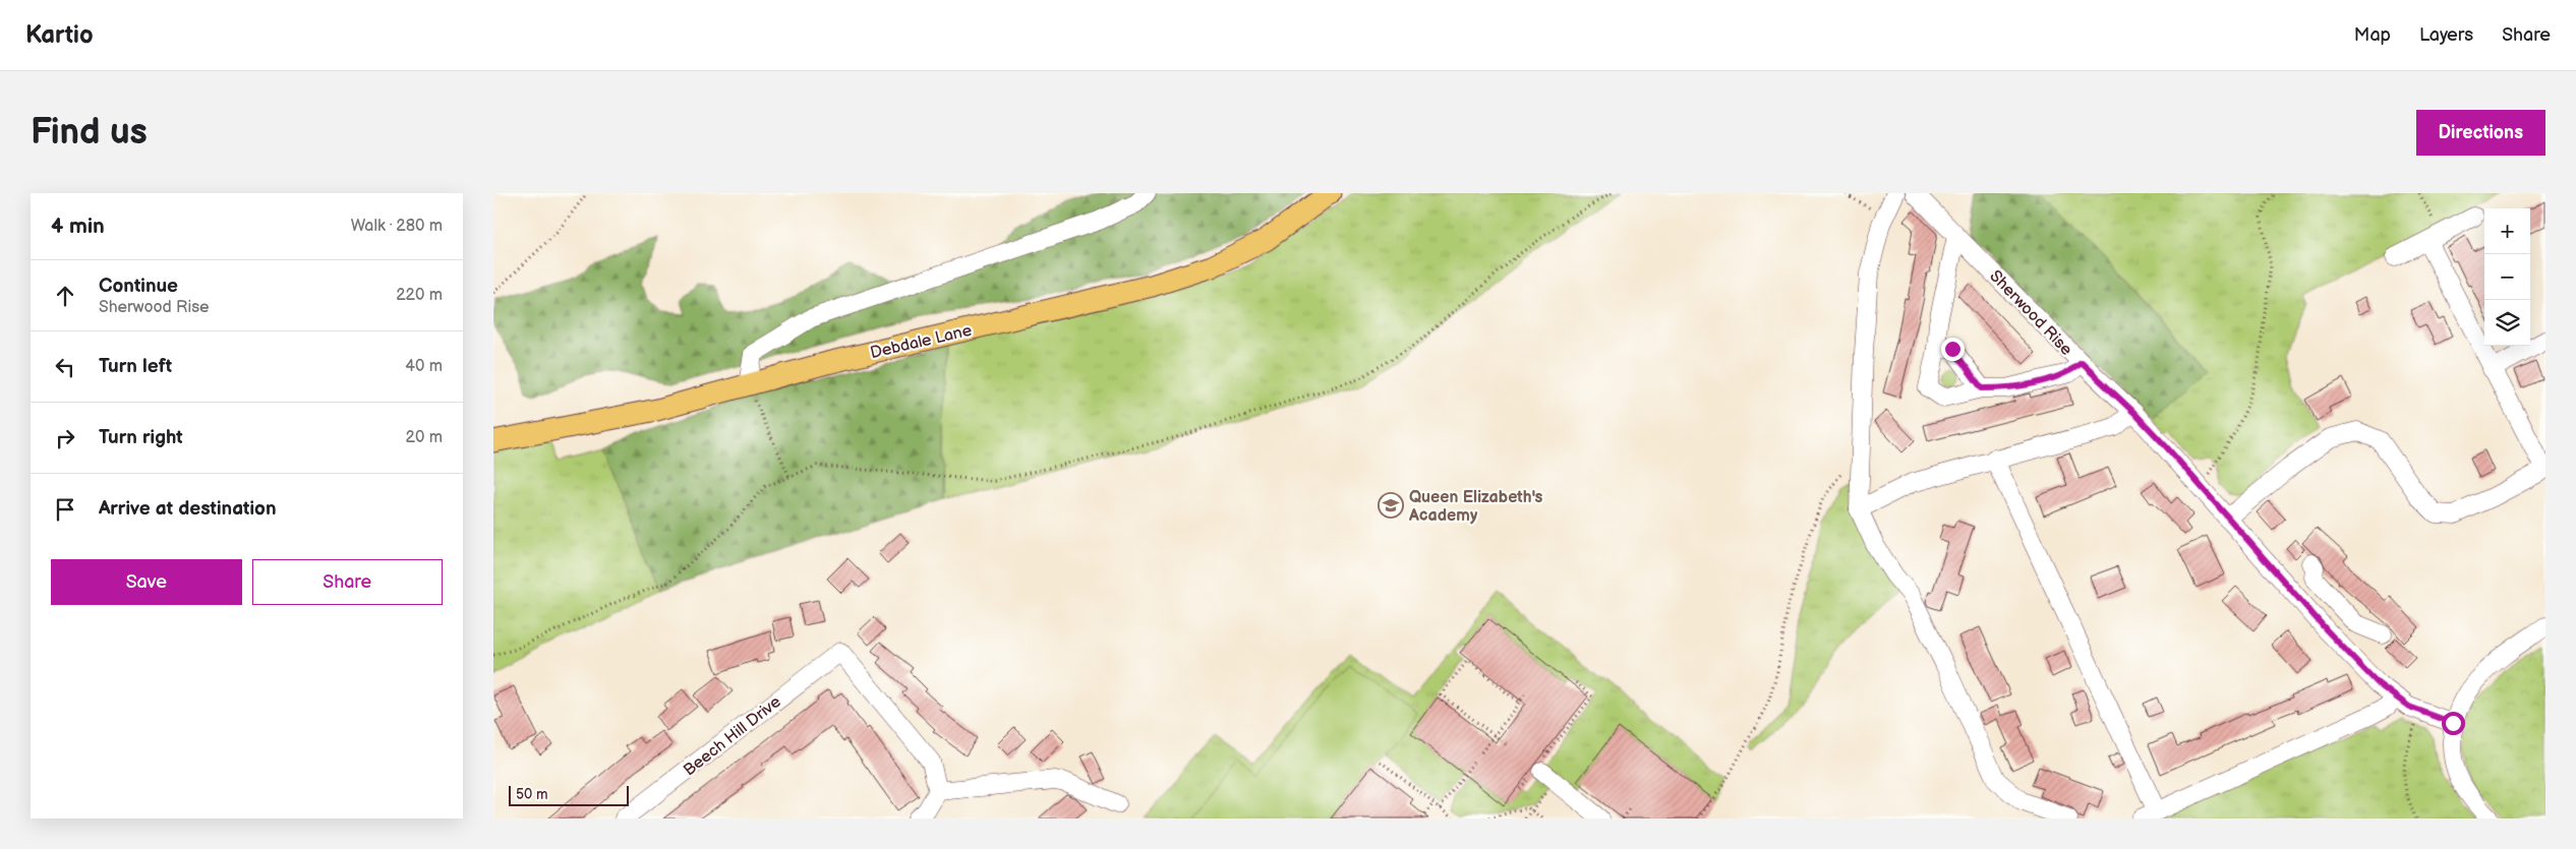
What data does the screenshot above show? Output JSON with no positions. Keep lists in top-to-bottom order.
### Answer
{
  "streets": {
    "main road": ["Debdale Lane"],
    "street": ["Sherwood Rise", "Beech Hill Drive"]
  },
  "places": {
    "school or university": ["Queen Elizabeth's Academy"]
  },
  "scale_bar": "50 m",
  "page": {
    "header": "Kartio",
    "nav": ["Map", "Layers", "Share"],
    "buttons": [
      "Directions",
      ["Save", "Share"]
    ],
    "title": "Find us",
    "heading": ["4 min", "Walk · 280 m"],
    "map_buttons": ["+", "−"],
    "list": [
      ["Continue", "Sherwood Rise", "220 m"],
      ["Turn left", "40 m"],
      ["Turn right", "20 m"],
      "Arrive at destination"
    ],
    "scale": "50 m"
  }
}
